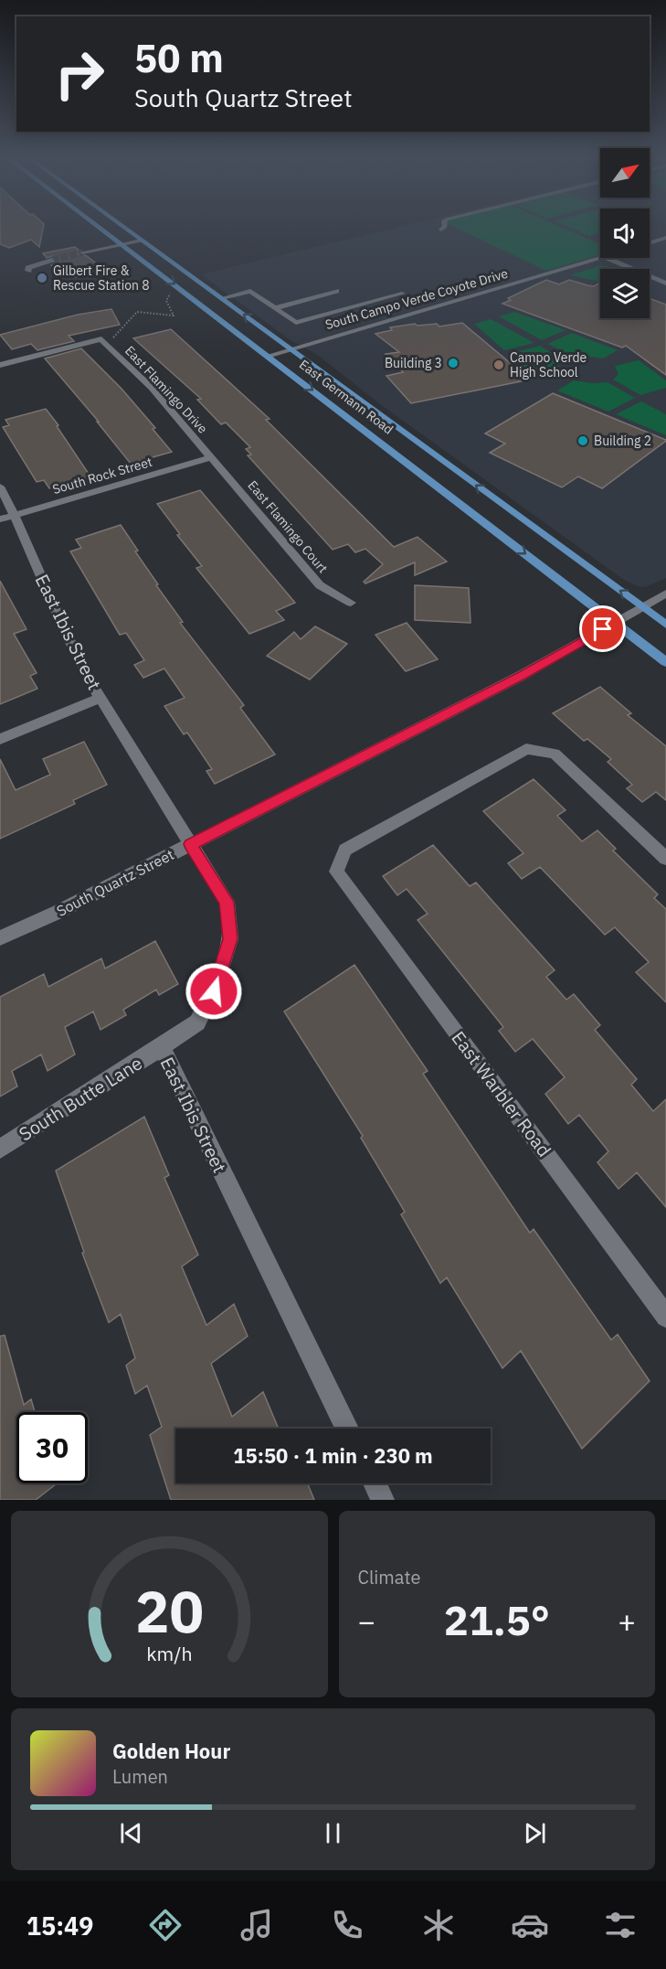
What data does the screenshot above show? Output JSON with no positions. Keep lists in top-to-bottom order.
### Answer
{
  "streets": {
    "main road": ["East Germann Road"],
    "street": [
      "South Campo Verde Coyote Drive",
      "East Flamingo Drive",
      "South Rock Street",
      "East Flamingo Court",
      "East Ibis Street",
      "South Quartz Street",
      "East Warbler Road",
      "South Butte Lane"
    ]
  },
  "crossings": [
    ["South Campo Verde Coyote Drive", "East Germann Road"],
    ["East Flamingo Drive", "South Rock Street"],
    ["East Flamingo Drive", "East Flamingo Court"],
    ["East Germann Road", "South Quartz Street"],
    ["South Rock Street", "East Flamingo Court"],
    ["South Rock Street", "East Ibis Street"],
    ["East Ibis Street", "South Quartz Street"],
    ["East Ibis Street", "South Butte Lane"]
  ],
  "places": [
    "Gilbert Fire & Rescue Station 8",
    "Building 3",
    "Campo Verde High School",
    "Building 2"
  ],
  "north": "top right",
  "page": {
    "turn": ["50 m", "South Quartz Street"],
    "limit": "30",
    "trip": "15:50 · 1 min · 230 m",
    "tile": "Climate",
    "heat": ["−", "21.5°", "+"],
    "song": ["Golden Hour", "Lumen"],
    "tabs": "15:49",
    "gauge": ["20", "km/h"]
  }
}
